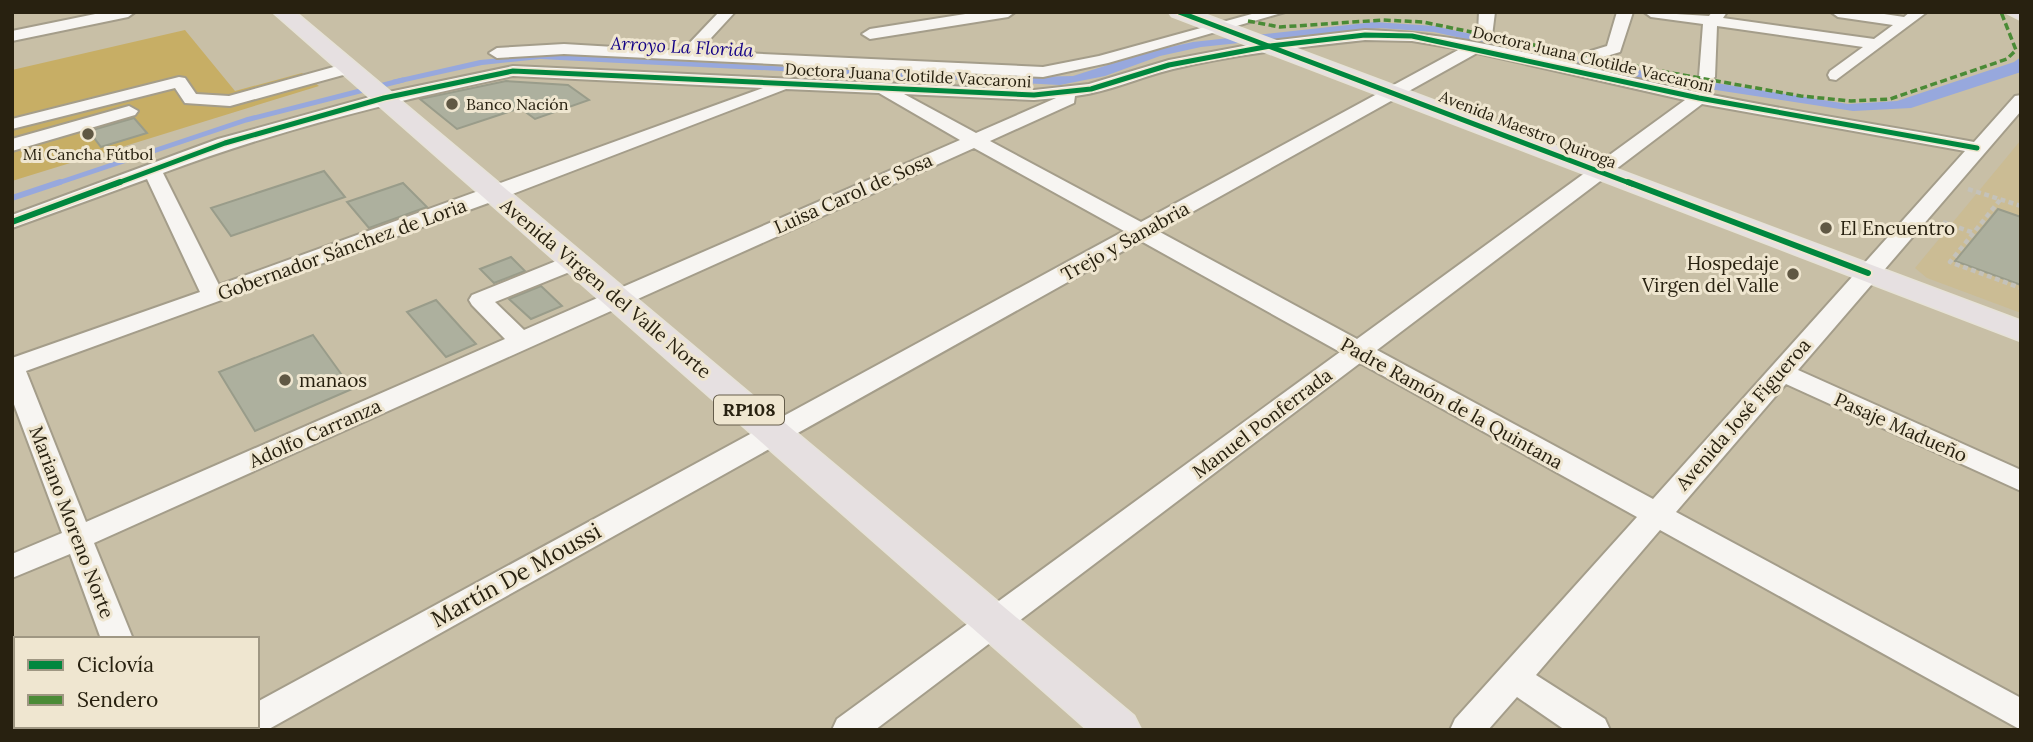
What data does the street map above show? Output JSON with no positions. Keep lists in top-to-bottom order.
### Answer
{
  "streets": {
    "main road": ["Avenida Maestro Quiroga", "Avenida Virgen del Valle Norte", "RP108"],
    "street": [
      "Doctora Juana Clotilde Vaccaroni",
      "Luisa Carol de Sosa",
      "Trejo y Sanabria",
      "Gobernador Sánchez de Loria",
      "Padre Ramón de la Quintana",
      "Avenida José Figueroa",
      "Manuel Ponferrada",
      "Pasaje Madueño",
      "Adolfo Carranza",
      "Mariano Moreno Norte",
      "Martín De Moussi"
    ]
  },
  "crossings": [
    ["Doctora Juana Clotilde Vaccaroni", "Avenida Maestro Quiroga"],
    ["Doctora Juana Clotilde Vaccaroni", "Luisa Carol de Sosa"],
    ["Doctora Juana Clotilde Vaccaroni", "Trejo y Sanabria"],
    ["Doctora Juana Clotilde Vaccaroni", "Gobernador Sánchez de Loria"],
    ["Doctora Juana Clotilde Vaccaroni", "Avenida Virgen del Valle Norte"],
    ["Doctora Juana Clotilde Vaccaroni", "Padre Ramón de la Quintana"],
    ["Doctora Juana Clotilde Vaccaroni", "Avenida José Figueroa"],
    ["Doctora Juana Clotilde Vaccaroni", "Manuel Ponferrada"],
    ["Avenida Maestro Quiroga", "Trejo y Sanabria"],
    ["Avenida Maestro Quiroga", "Avenida José Figueroa"],
    ["Avenida Maestro Quiroga", "Manuel Ponferrada"],
    ["Luisa Carol de Sosa", "Avenida Virgen del Valle Norte"],
    ["Luisa Carol de Sosa", "Padre Ramón de la Quintana"],
    ["Luisa Carol de Sosa", "Adolfo Carranza"],
    ["Trejo y Sanabria", "Avenida Virgen del Valle Norte"],
    ["Trejo y Sanabria", "Padre Ramón de la Quintana"],
    ["Trejo y Sanabria", "Martín De Moussi"],
    ["Gobernador Sánchez de Loria", "Avenida Virgen del Valle Norte"],
    ["Gobernador Sánchez de Loria", "Mariano Moreno Norte"],
    ["Avenida Virgen del Valle Norte", "Manuel Ponferrada"],
    ["Avenida Virgen del Valle Norte", "Adolfo Carranza"],
    ["Avenida Virgen del Valle Norte", "Martín De Moussi"],
    ["Padre Ramón de la Quintana", "Avenida José Figueroa"],
    ["Padre Ramón de la Quintana", "Manuel Ponferrada"],
    ["Avenida José Figueroa", "Pasaje Madueño"],
    ["Adolfo Carranza", "Mariano Moreno Norte"]
  ],
  "water": ["Arroyo La Florida"],
  "places": [
    "Banco Nación",
    "Mi Cancha Fútbol",
    "El Encuentro",
    "Hospedaje Virgen del Valle",
    "manaos"
  ],
  "legend": ["Ciclovía", "Sendero"]
}
